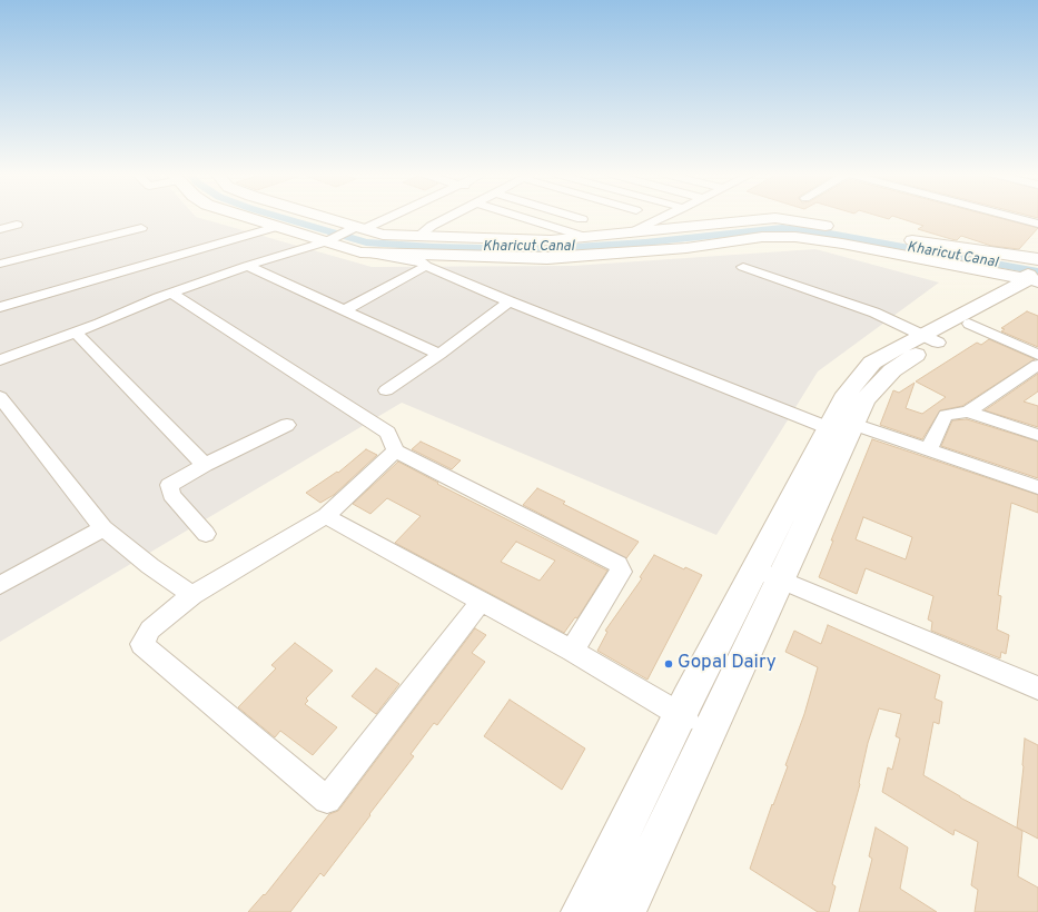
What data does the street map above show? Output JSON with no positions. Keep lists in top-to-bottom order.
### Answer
{
  "water": ["Kharicut Canal"],
  "places": ["Gopal Dairy"]
}
